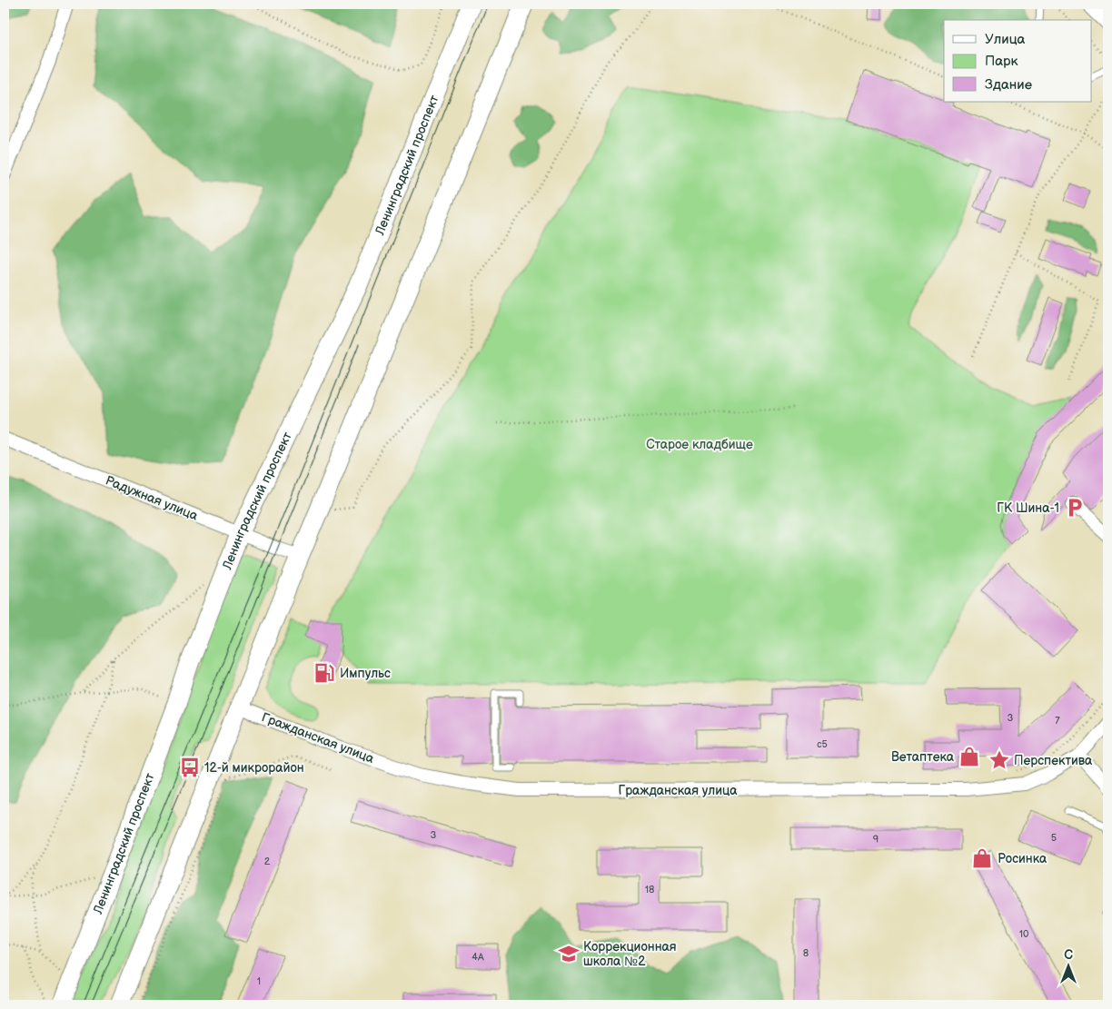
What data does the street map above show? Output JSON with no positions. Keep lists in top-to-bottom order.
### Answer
{
  "streets": {
    "main road": ["Ленинградский проспект"],
    "street": ["Радужная улица", "Гражданская улица"]
  },
  "crossings": [
    ["Ленинградский проспект", "Радужная улица"]
  ],
  "parks": ["Старое кладбище"],
  "places": {
    "parking": ["ГК Шина-1"],
    "fuel station": ["Импульс"],
    "shop": ["Ветаптека", "Росинка"],
    "place": ["Перспектива"],
    "bus stop": ["12-й микрорайон"],
    "school or university": ["Коррекционная школа №2"]
  },
  "house_numbers": [
    "3",
    "7",
    "с5",
    "3",
    "5",
    "9",
    "2",
    "18",
    "10",
    "8",
    "4А",
    "1"
  ],
  "legend": ["Улица", "Парк", "Здание"],
  "north": "top"
}
